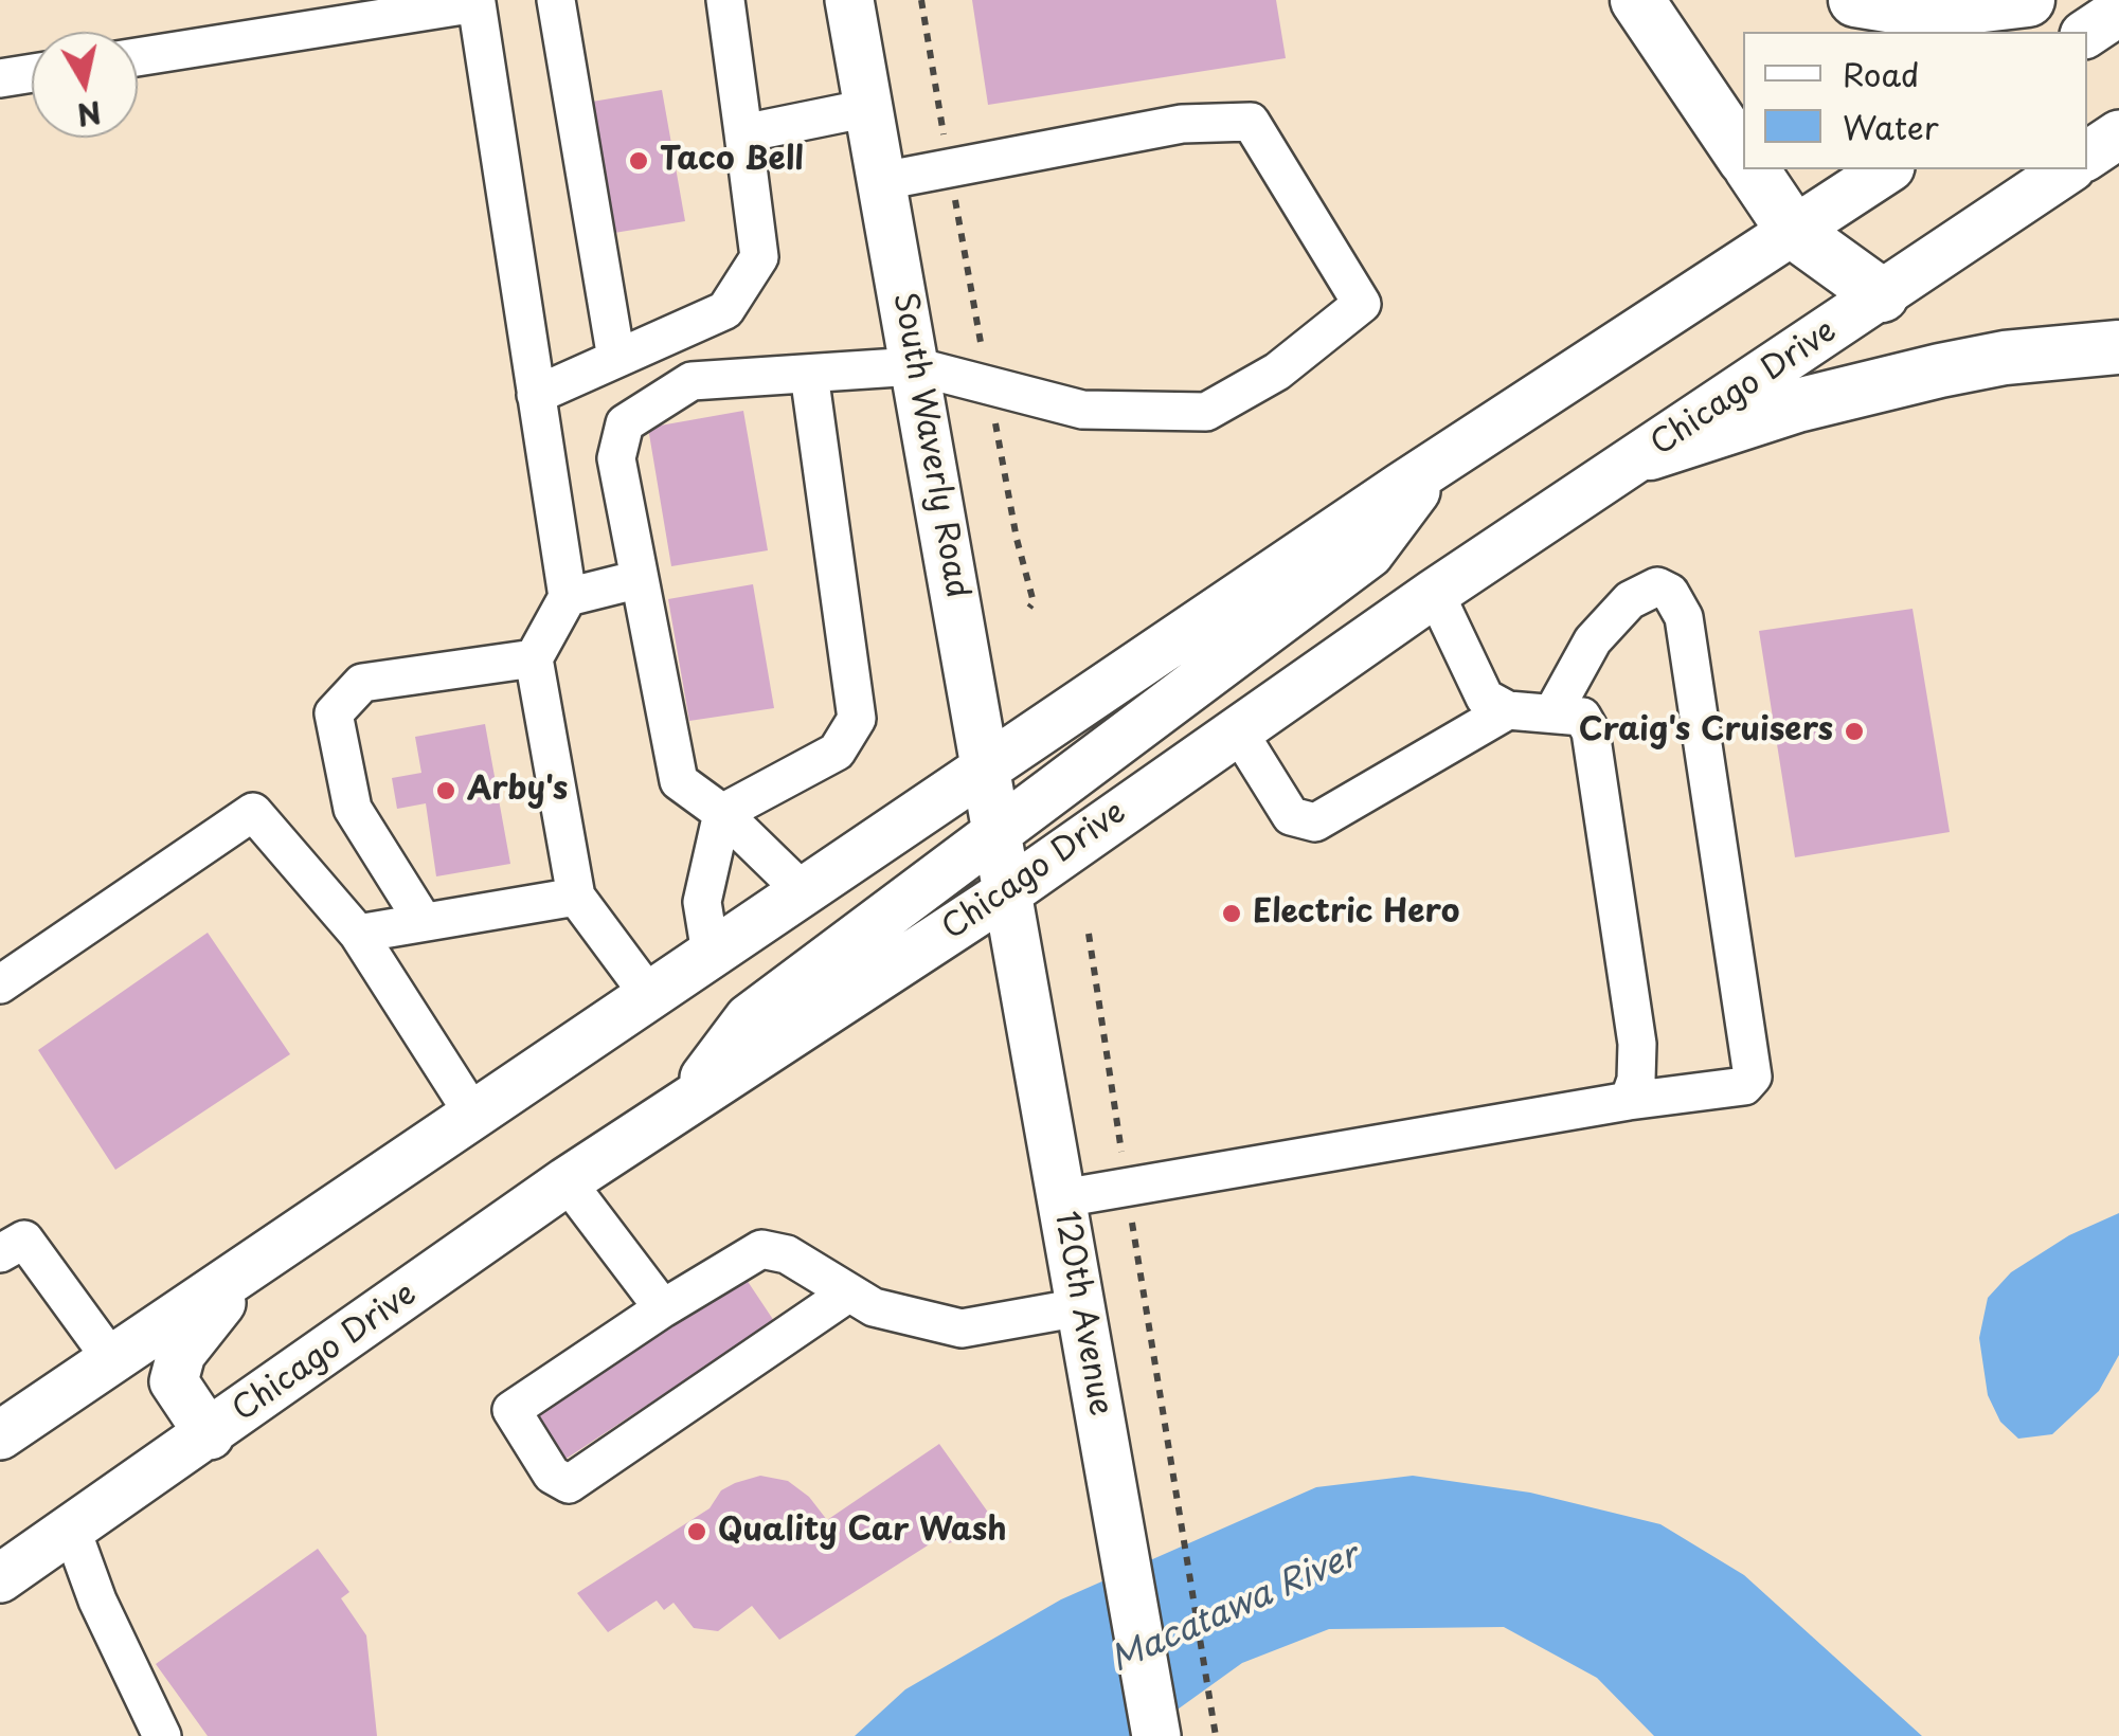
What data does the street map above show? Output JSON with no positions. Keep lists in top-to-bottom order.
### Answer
{
  "streets": {
    "main road": ["Chicago Drive", "South Waverly Road", "120th Avenue"]
  },
  "crossings": [
    ["Chicago Drive", "South Waverly Road"],
    ["Chicago Drive", "120th Avenue"],
    ["South Waverly Road", "120th Avenue"]
  ],
  "water": ["Macatawa River"],
  "places": [
    "Taco Bell",
    "Craig's Cruisers",
    "Arby's",
    "Electric Hero",
    "Quality Car Wash"
  ],
  "legend": ["Road", "Water"],
  "north": "bottom"
}
